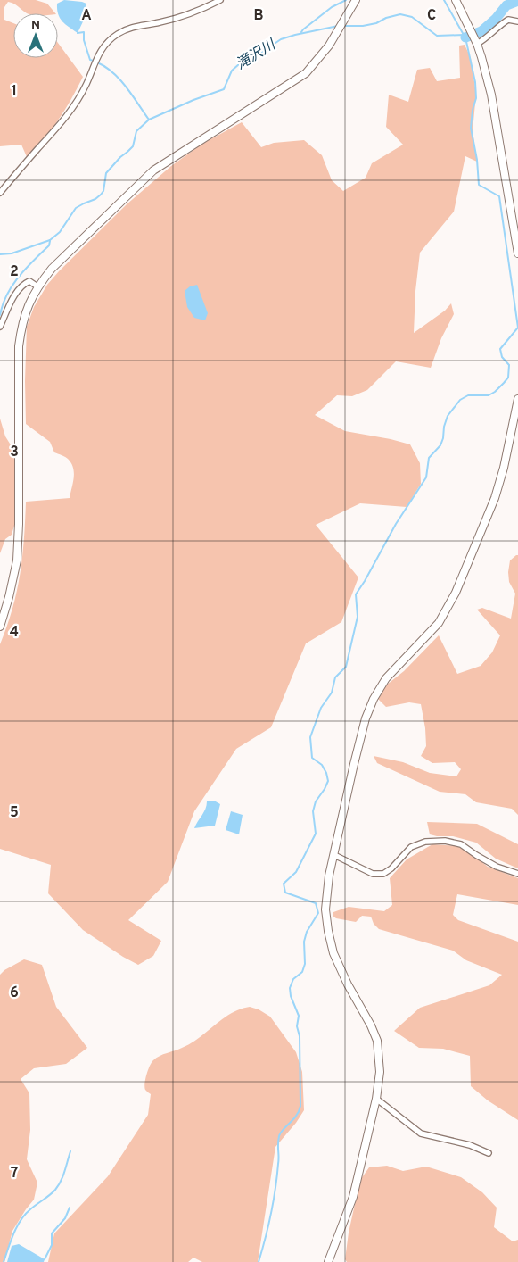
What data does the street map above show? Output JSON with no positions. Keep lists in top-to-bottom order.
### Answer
{
  "water": ["滝沢川"],
  "north": "top",
  "grid": {
    "columns": ["A", "B", "C"],
    "rows": [
      "1",
      "2",
      "3",
      "4",
      "5",
      "6",
      "7"
    ]
  }
}
